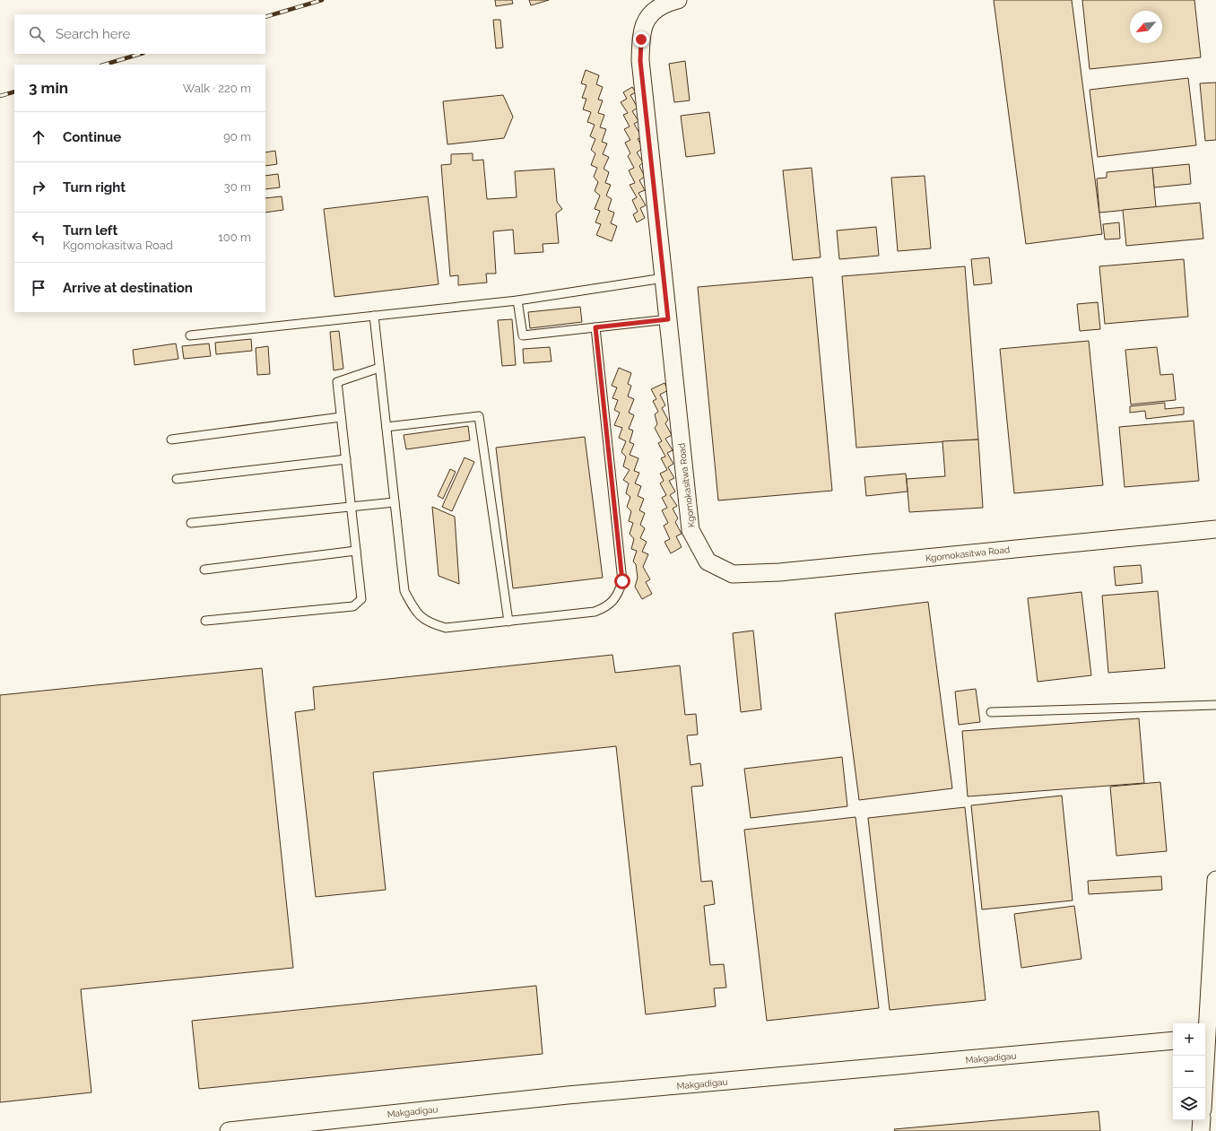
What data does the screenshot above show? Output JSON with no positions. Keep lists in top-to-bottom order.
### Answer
{
  "streets": {
    "street": ["Kgomokasitwa Road", "Makgadigau"]
  },
  "north": "bottom left",
  "page": {
    "search": "Search here",
    "heading": ["3 min", "Walk · 220 m"],
    "list": [
      ["Continue", "90 m"],
      ["Turn right", "30 m"],
      ["Turn left", "Kgomokasitwa Road", "100 m"],
      "Arrive at destination"
    ],
    "map_buttons": ["+", "−"]
  }
}
